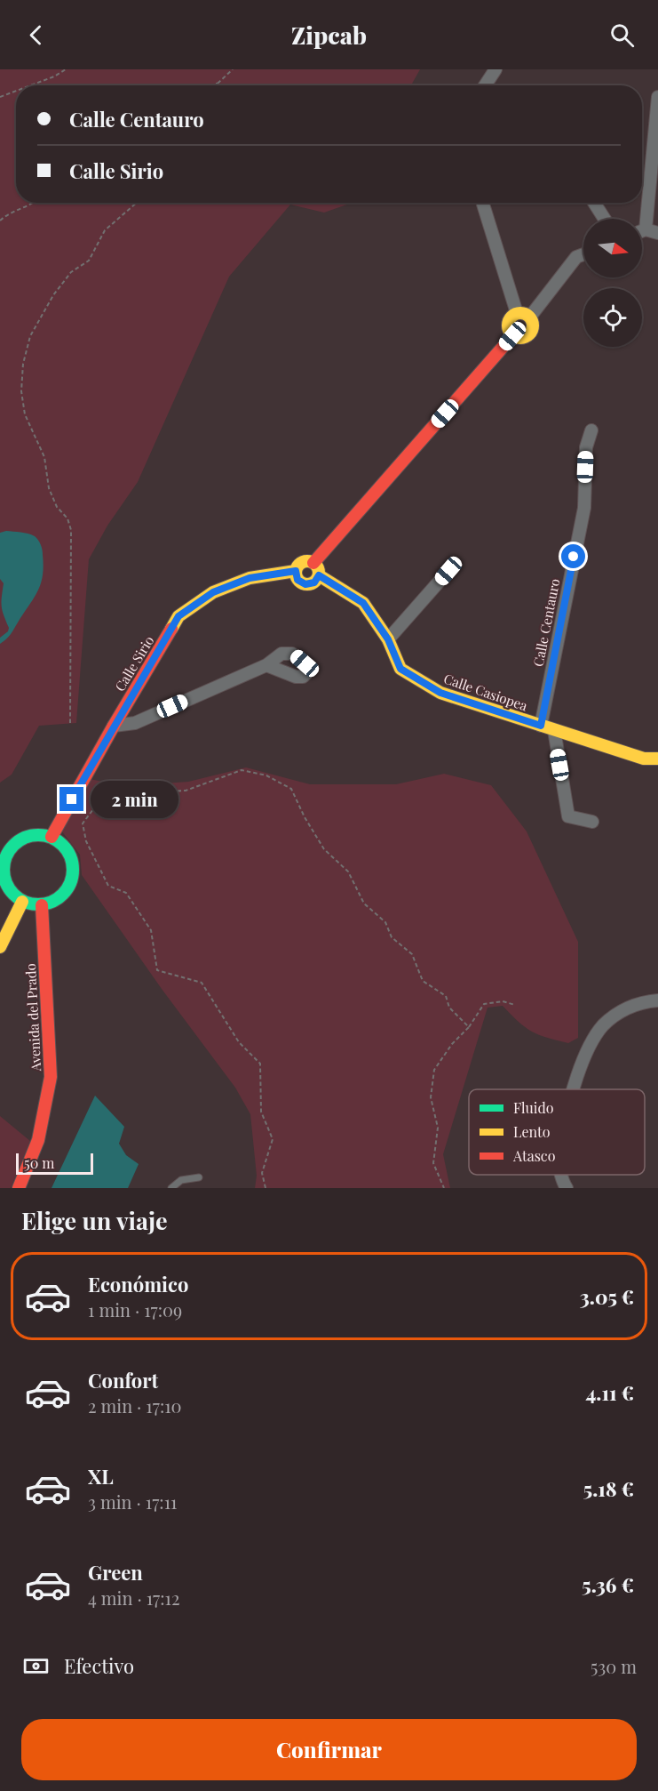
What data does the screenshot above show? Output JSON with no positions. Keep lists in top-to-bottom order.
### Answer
{
  "streets": {
    "street": [
      "Calle Centauro",
      "Calle Sirio",
      "Calle Casiopea",
      "Avenida del Prado"
    ]
  },
  "crossings": [
    ["Calle Centauro", "Calle Casiopea"],
    ["Calle Sirio", "Calle Casiopea"],
    ["Calle Sirio", "Avenida del Prado"]
  ],
  "legend": ["Fluido", "Lento", "Atasco"],
  "scale_bar": "50 m",
  "north": "right",
  "page": {
    "header": "Zipcab",
    "banner": ["Calle Centauro", "Calle Sirio"],
    "bubble": "2 min",
    "scale": "50 m",
    "heading": "Elige un viaje",
    "list": [
      {
        "name": "Económico",
        "note": "1 min · 17:09",
        "value": "3.05 €"
      },
      {
        "name": "Confort",
        "note": "2 min · 17:10",
        "value": "4.11 €"
      },
      {
        "name": "XL",
        "note": "3 min · 17:11",
        "value": "5.18 €"
      },
      {
        "name": "Green",
        "note": "4 min · 17:12",
        "value": "5.36 €"
      }
    ],
    "pay": ["Efectivo", "530 m"],
    "buttons": "Confirmar"
  }
}
